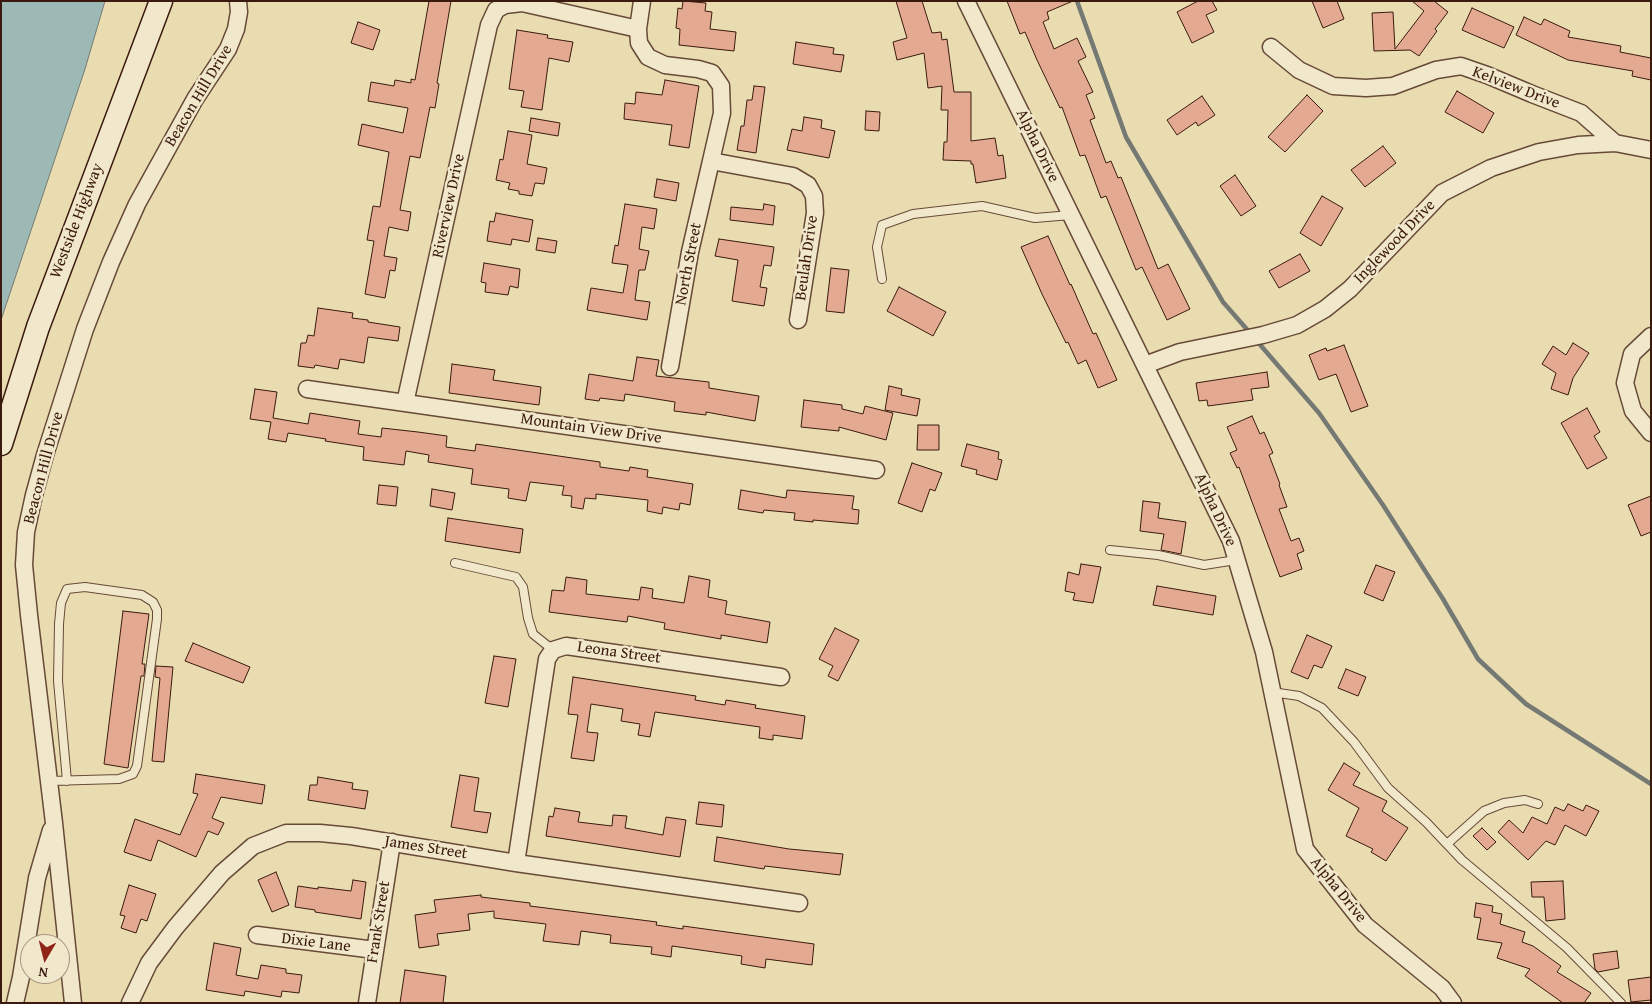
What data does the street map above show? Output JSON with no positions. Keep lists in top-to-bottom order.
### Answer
{
  "streets": {
    "main road": ["Westside Highway"],
    "street": [
      "Kelview Drive",
      "Beacon Hill Drive",
      "Alpha Drive",
      "Riverview Drive",
      "Inglewood Drive",
      "Beulah Drive",
      "North Street",
      "Mountain View Drive",
      "Leona Street",
      "James Street",
      "Frank Street",
      "Dixie Lane"
    ]
  },
  "crossings": [
    ["Kelview Drive", "Inglewood Drive"],
    ["Alpha Drive", "Inglewood Drive"],
    ["Riverview Drive", "Mountain View Drive"],
    ["Beulah Drive", "North Street"],
    ["Leona Street", "James Street"],
    ["James Street", "Frank Street"],
    ["Frank Street", "Dixie Lane"]
  ],
  "north": "bottom"
}
